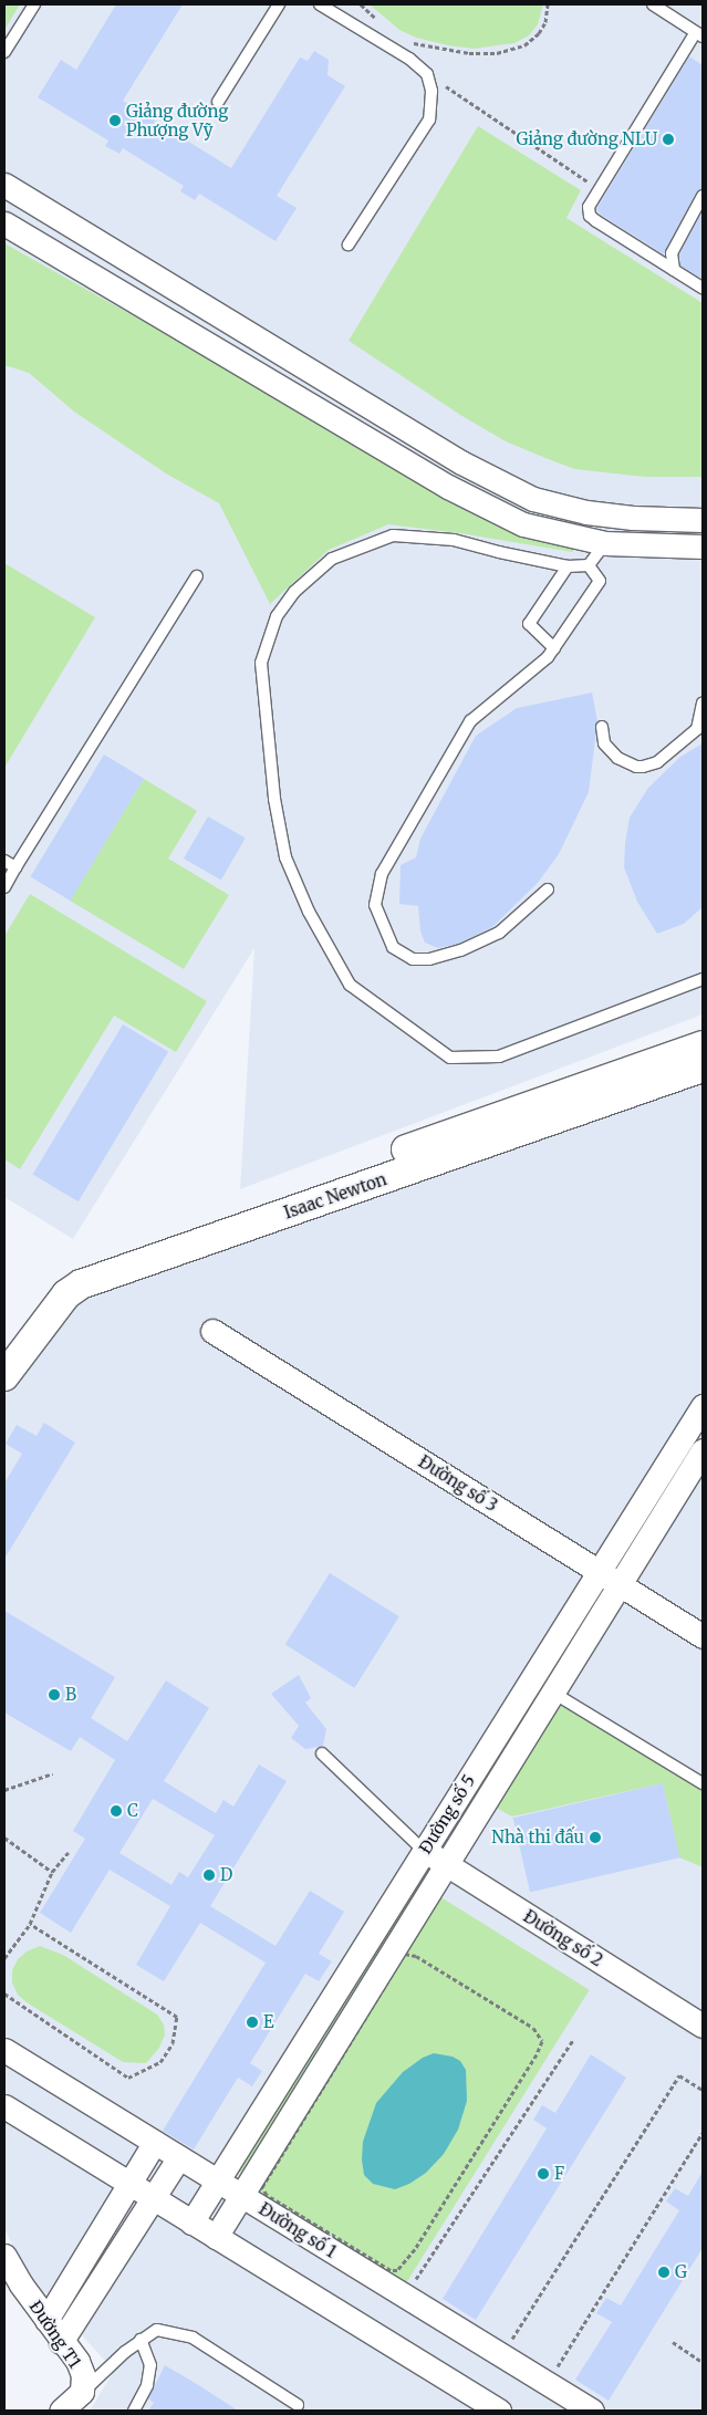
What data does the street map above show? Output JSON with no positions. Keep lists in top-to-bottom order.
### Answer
{
  "streets": {
    "street": [
      "Isaac Newton",
      "Đường số 3",
      "Đường số 5",
      "Đường số 2",
      "Đường số 1",
      "Đường T1"
    ]
  },
  "crossings": [
    ["Đường số 3", "Đường số 5"],
    ["Đường số 5", "Đường số 2"],
    ["Đường số 5", "Đường số 1"]
  ],
  "places": [
    "Giảng đường Phượng Vỹ",
    "Giảng đường NLU",
    "B",
    "C",
    "Nhà thi đấu",
    "D",
    "E",
    "F",
    "G"
  ]
}
